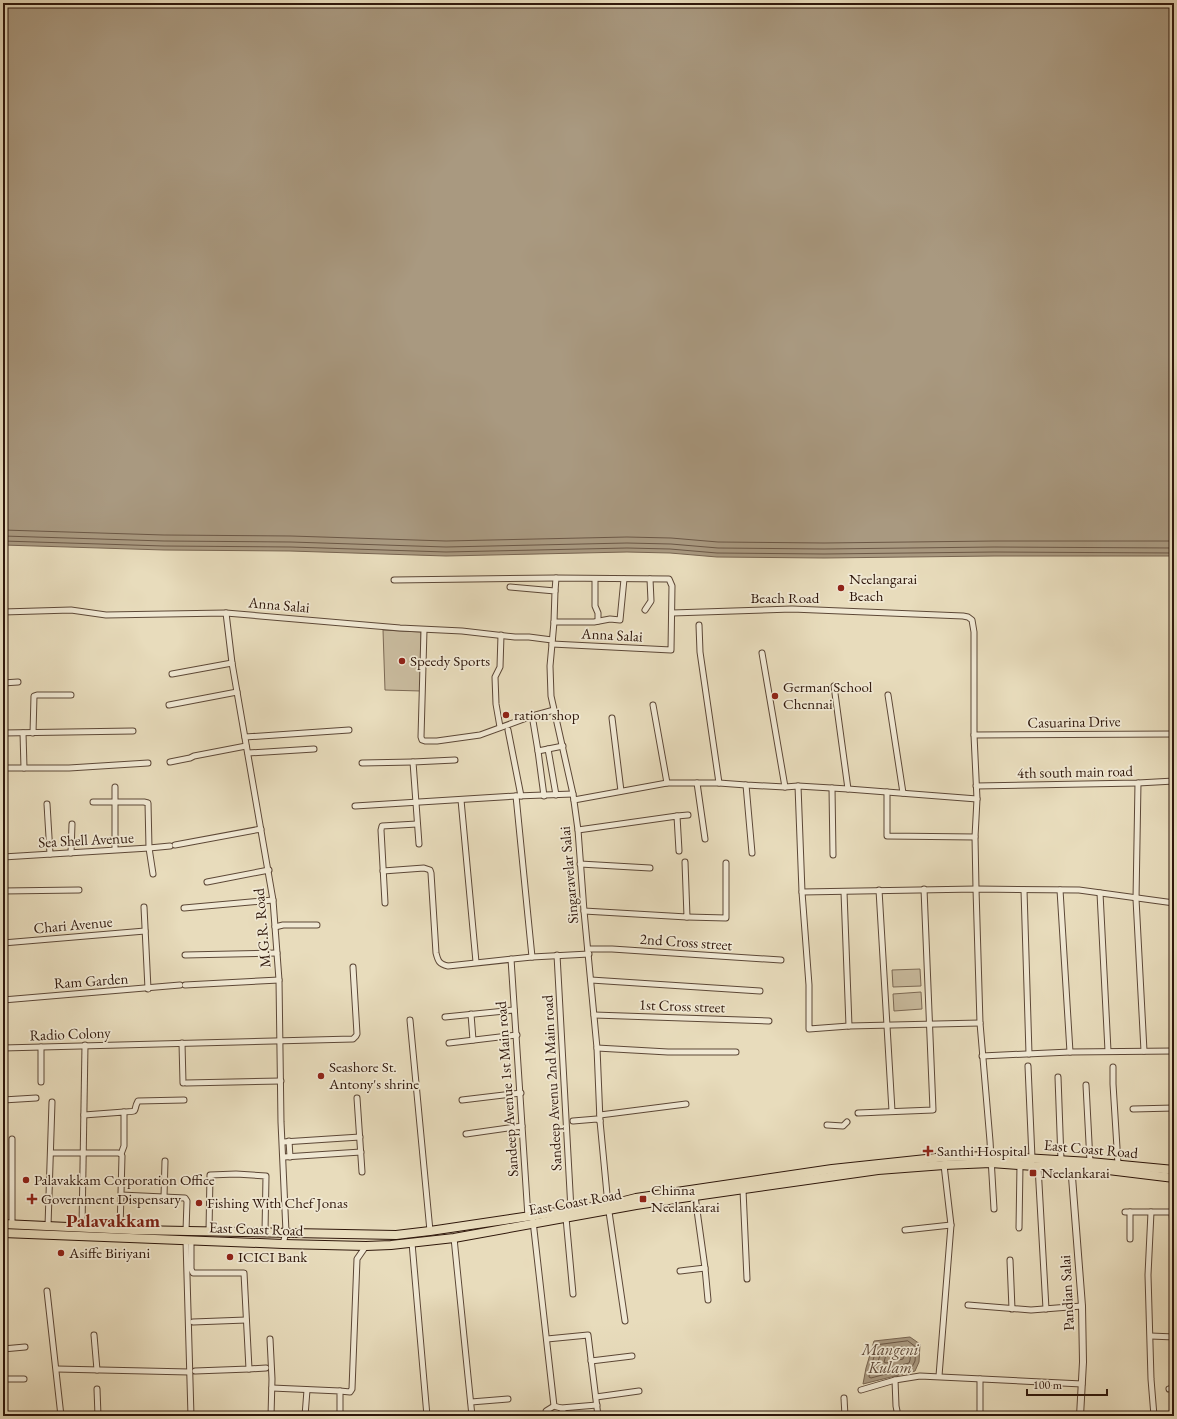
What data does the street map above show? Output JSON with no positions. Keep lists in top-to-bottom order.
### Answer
{
  "streets": {
    "main road": ["East Coast Road"],
    "street": [
      "Beach Road",
      "Anna Salai",
      "Casuarina Drive",
      "4th south main road",
      "Sea Shell Avenue",
      "Singaravelar Salai",
      "Chari Avenue",
      "M.G.R. Road",
      "2nd Cross street",
      "Ram Garden",
      "1st Cross street",
      "Radio Colony",
      "Sandeep Avenu 2nd Main road",
      "Sandeep Avenue 1st Main road",
      "Pandian Salai"
    ]
  },
  "crossings": [
    ["Beach Road", "Anna Salai"],
    ["Beach Road", "Casuarina Drive"],
    ["Anna Salai", "Singaravelar Salai"],
    ["Anna Salai", "M.G.R. Road"],
    ["Singaravelar Salai", "2nd Cross street"],
    ["Singaravelar Salai", "1st Cross street"],
    ["Singaravelar Salai", "East Coast Road"],
    ["M.G.R. Road", "Ram Garden"],
    ["M.G.R. Road", "Radio Colony"],
    ["M.G.R. Road", "East Coast Road"],
    ["2nd Cross street", "Sandeep Avenu 2nd Main road"],
    ["2nd Cross street", "Sandeep Avenue 1st Main road"],
    ["Sandeep Avenu 2nd Main road", "East Coast Road"],
    ["Sandeep Avenue 1st Main road", "East Coast Road"],
    ["East Coast Road", "Pandian Salai"]
  ],
  "districts": ["Palavakkam"],
  "water": ["Mangeni Kulam"],
  "places": {
    "other": [
      "Neelangarai Beach",
      "Speedy Sports",
      "German School Chennai",
      "ration shop",
      "Seashore St. Antony's shrine",
      "Palavakkam Corporation Office",
      "Fishing With Chef Jonas",
      "Asiffe Biriyani",
      "ICICI Bank"
    ],
    "health": ["Santhi Hospital", "Government Dispensary"],
    "transit": ["Neelankarai", "Chinna Neelankarai"]
  },
  "scale_bar": "100 m"
}
